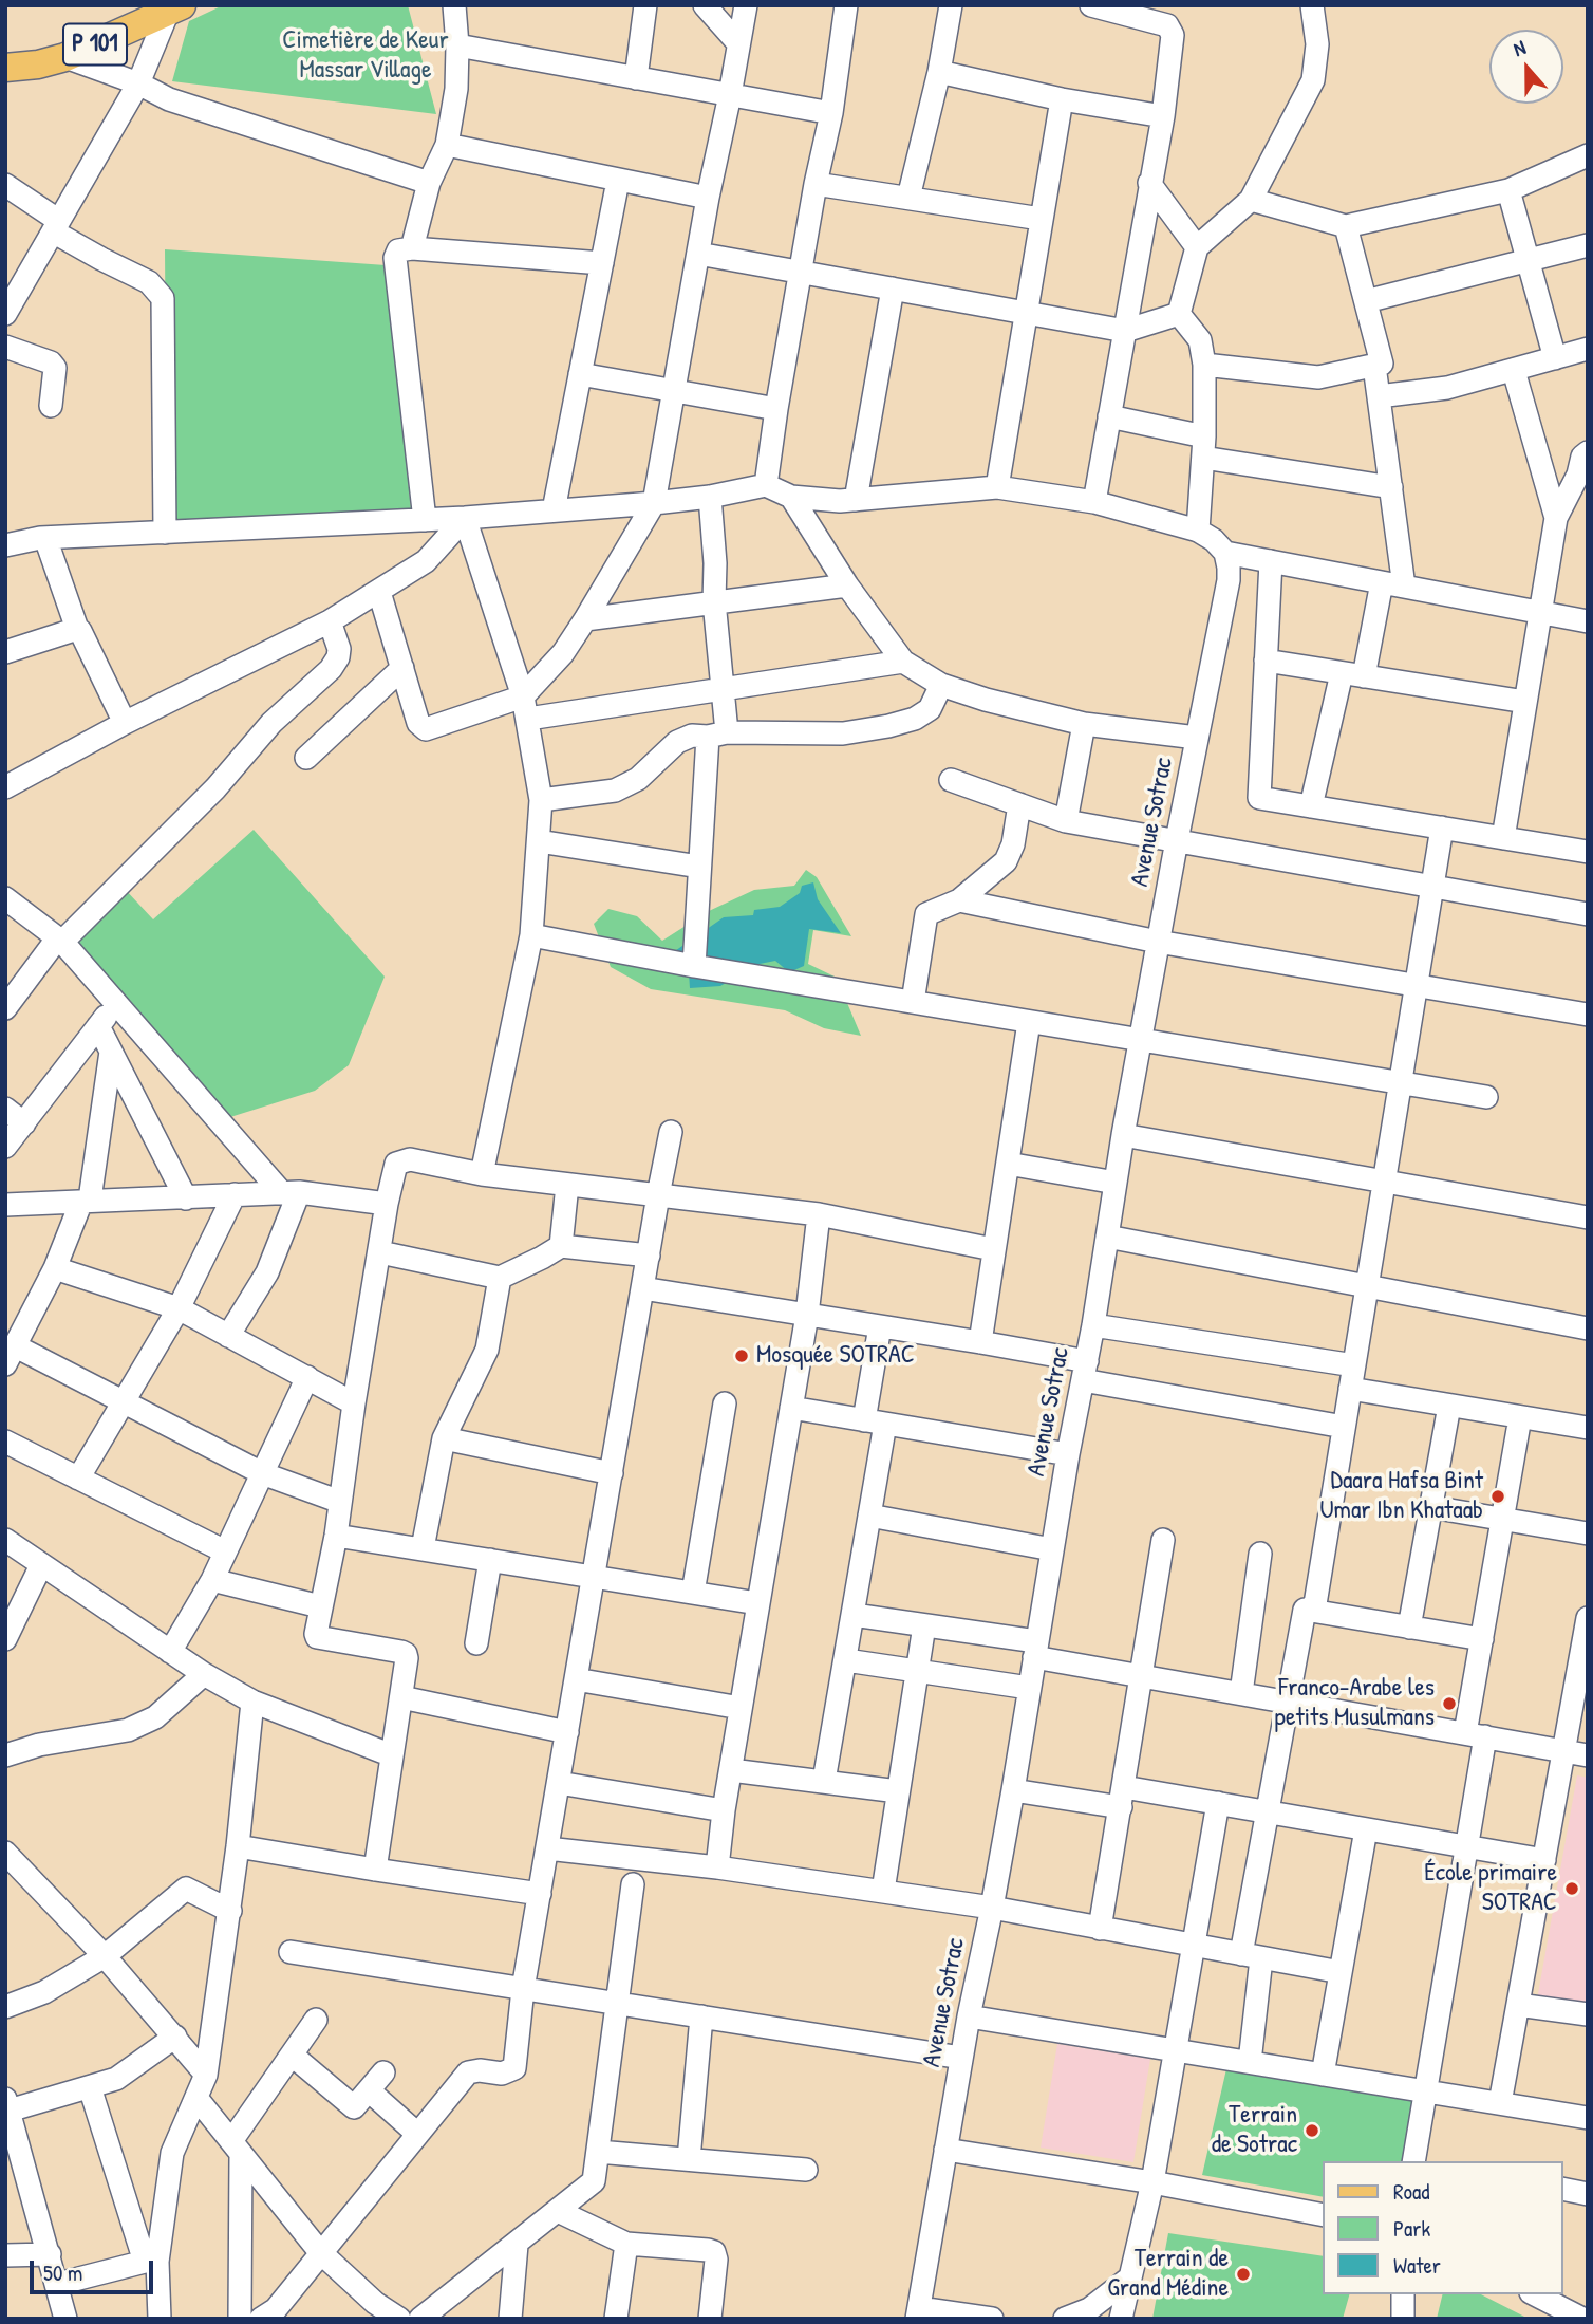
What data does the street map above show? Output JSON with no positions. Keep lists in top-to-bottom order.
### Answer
{
  "streets": {
    "main road": ["P 101"],
    "street": ["Avenue Sotrac"]
  },
  "parks": ["Cimetière de Keur Massar Village"],
  "places": [
    "Mosquée SOTRAC",
    "Daara Hafsa Bint Umar Ibn Khataab",
    "Franco-Arabe les petits Musulmans",
    "École primaire SOTRAC",
    "Terrain de Sotrac",
    "Terrain de Grand Médine"
  ],
  "legend": ["Road", "Park", "Water"],
  "scale_bar": "50 m",
  "north": "top"
}
